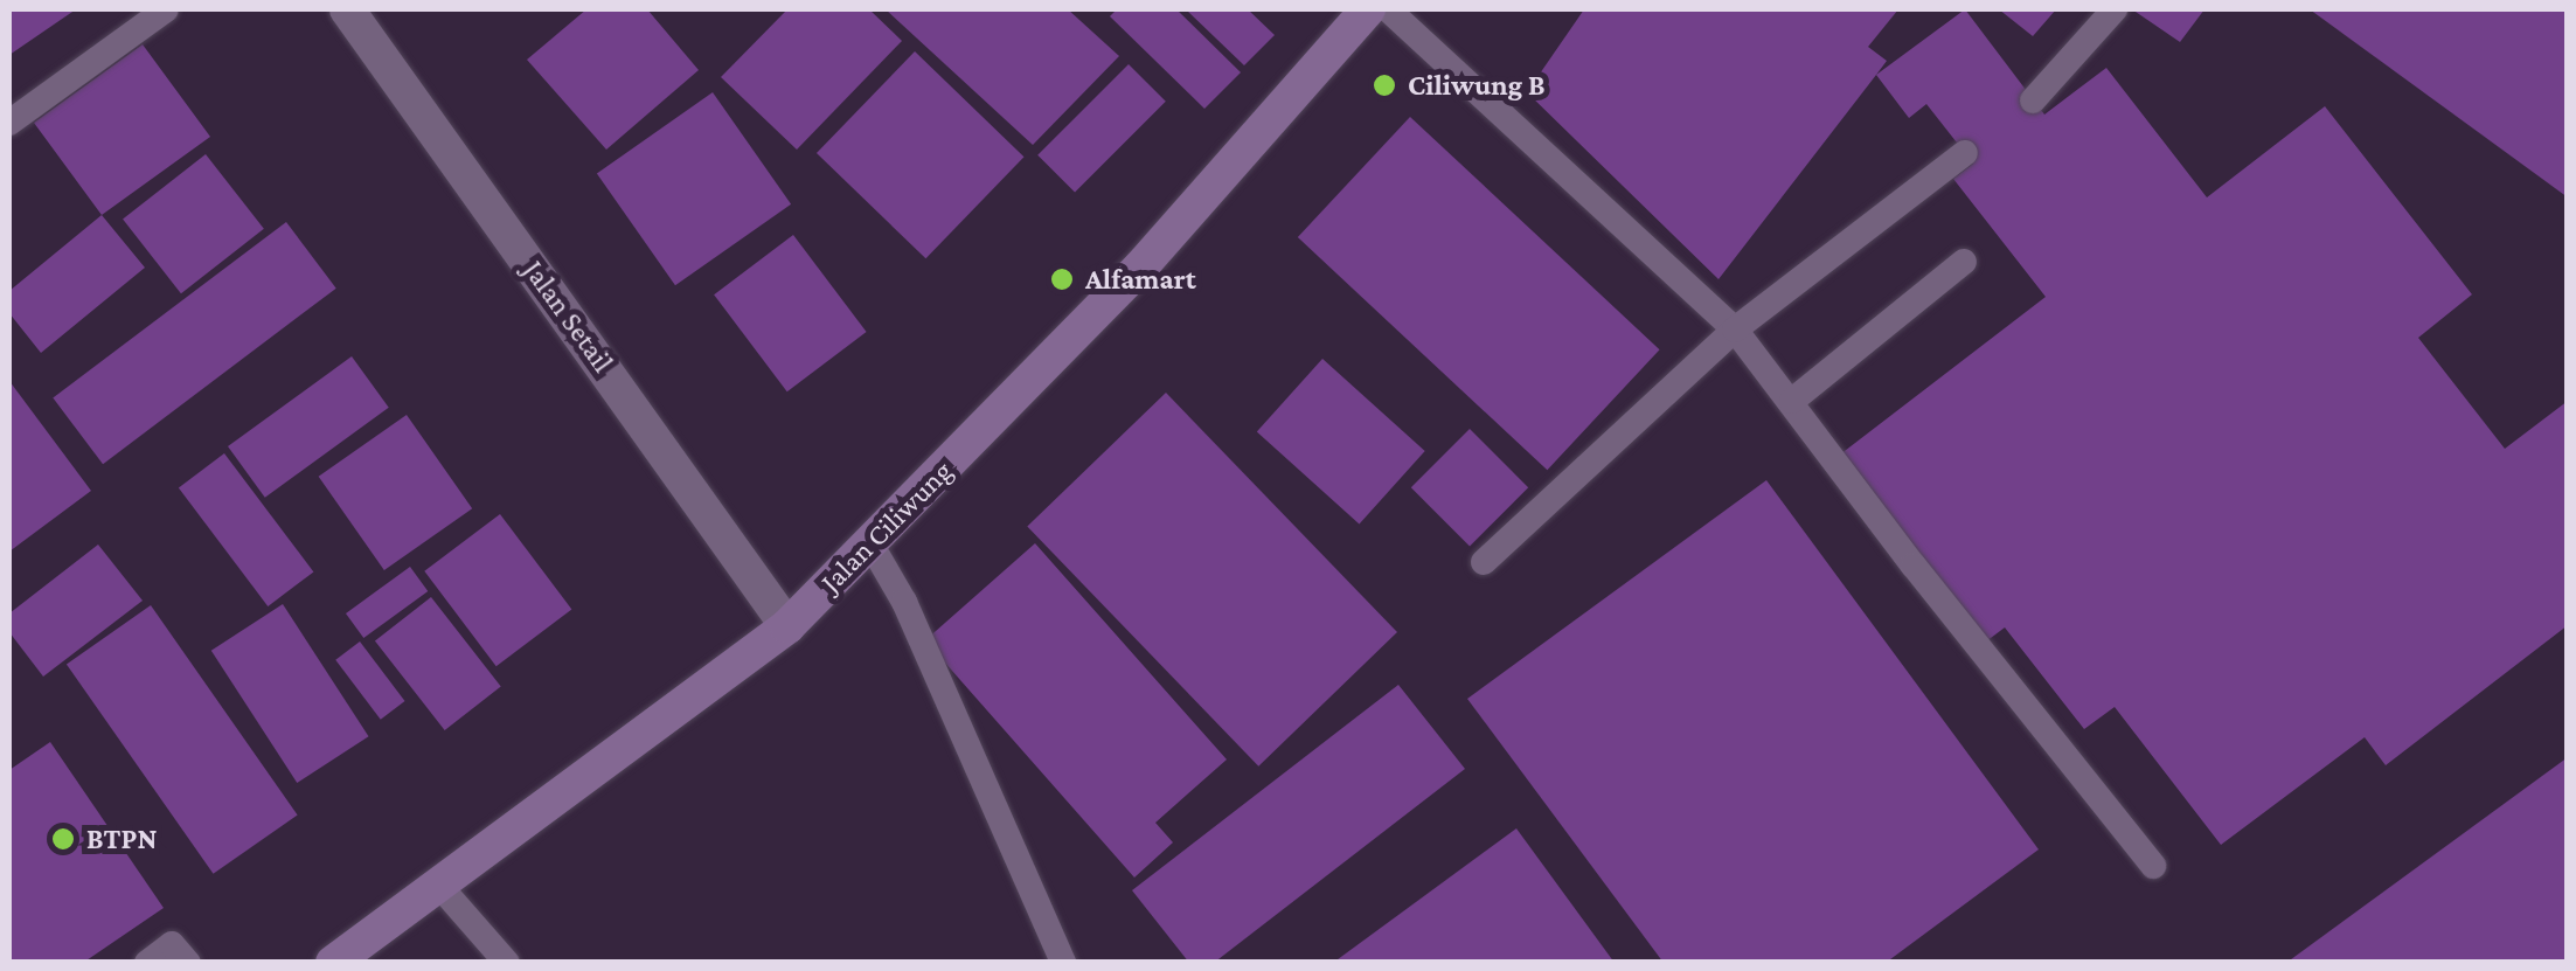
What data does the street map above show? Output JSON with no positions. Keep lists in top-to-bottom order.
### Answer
{
  "streets": {
    "main road": ["Jalan Ciliwung"],
    "street": ["Jalan Setail"]
  },
  "crossings": [
    ["Jalan Setail", "Jalan Ciliwung"]
  ],
  "places": ["Ciliwung B", "Alfamart", "BTPN"]
}
